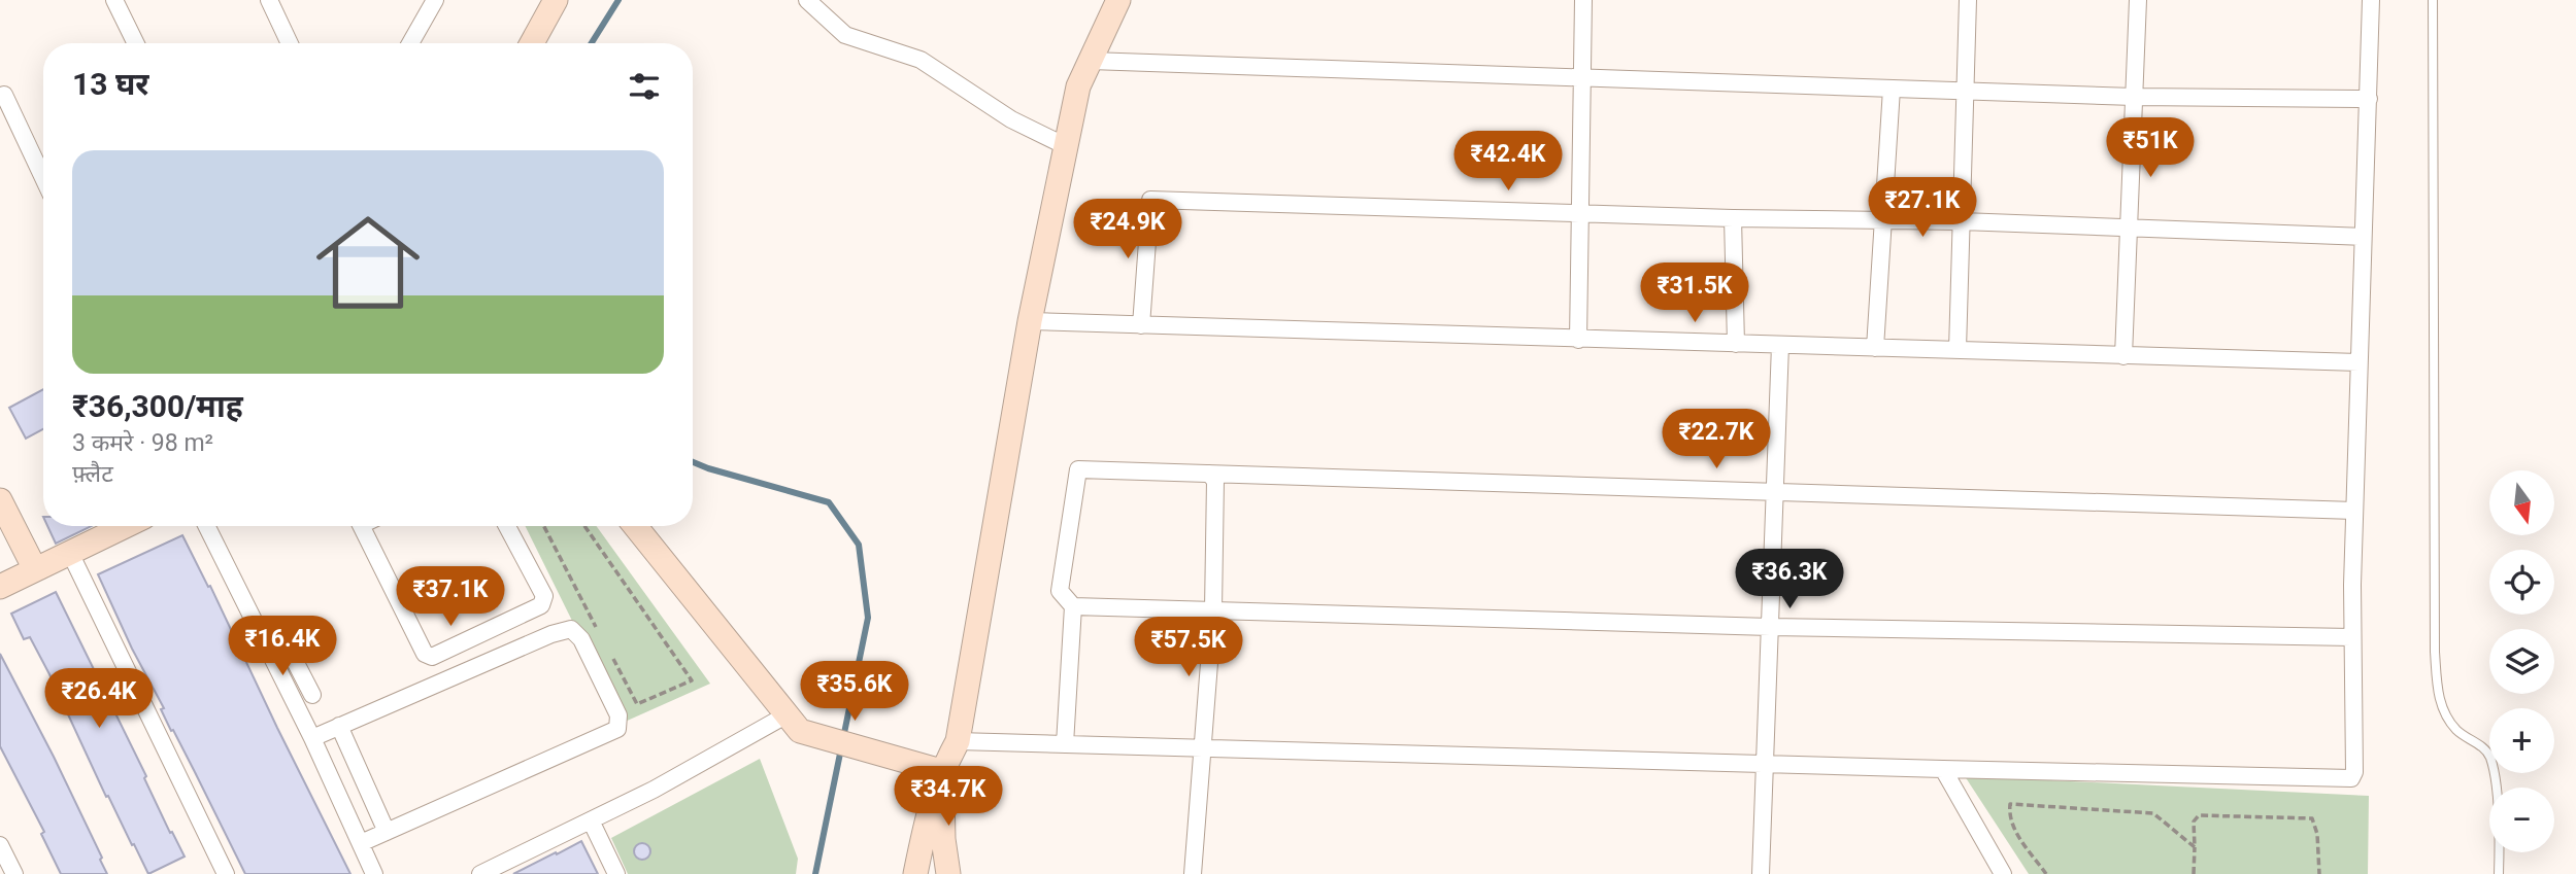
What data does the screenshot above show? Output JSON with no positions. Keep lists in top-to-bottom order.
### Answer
{
  "north": "bottom",
  "page": {
    "heading": "13 घर",
    "price": [
      "₹51K",
      "₹42.4K",
      "₹27.1K",
      "₹24.9K",
      "₹31.5K",
      "₹22.7K",
      "₹36.3K",
      "₹37.1K",
      "₹16.4K",
      "₹57.5K",
      "₹35.6K",
      "₹26.4K",
      "₹34.7K"
    ],
    "list": [
      {
        "name": "₹36,300/माह",
        "note": "3 कमरे · 98 m² · फ़्लैट"
      }
    ],
    "map_buttons": ["+", "−"]
  }
}
